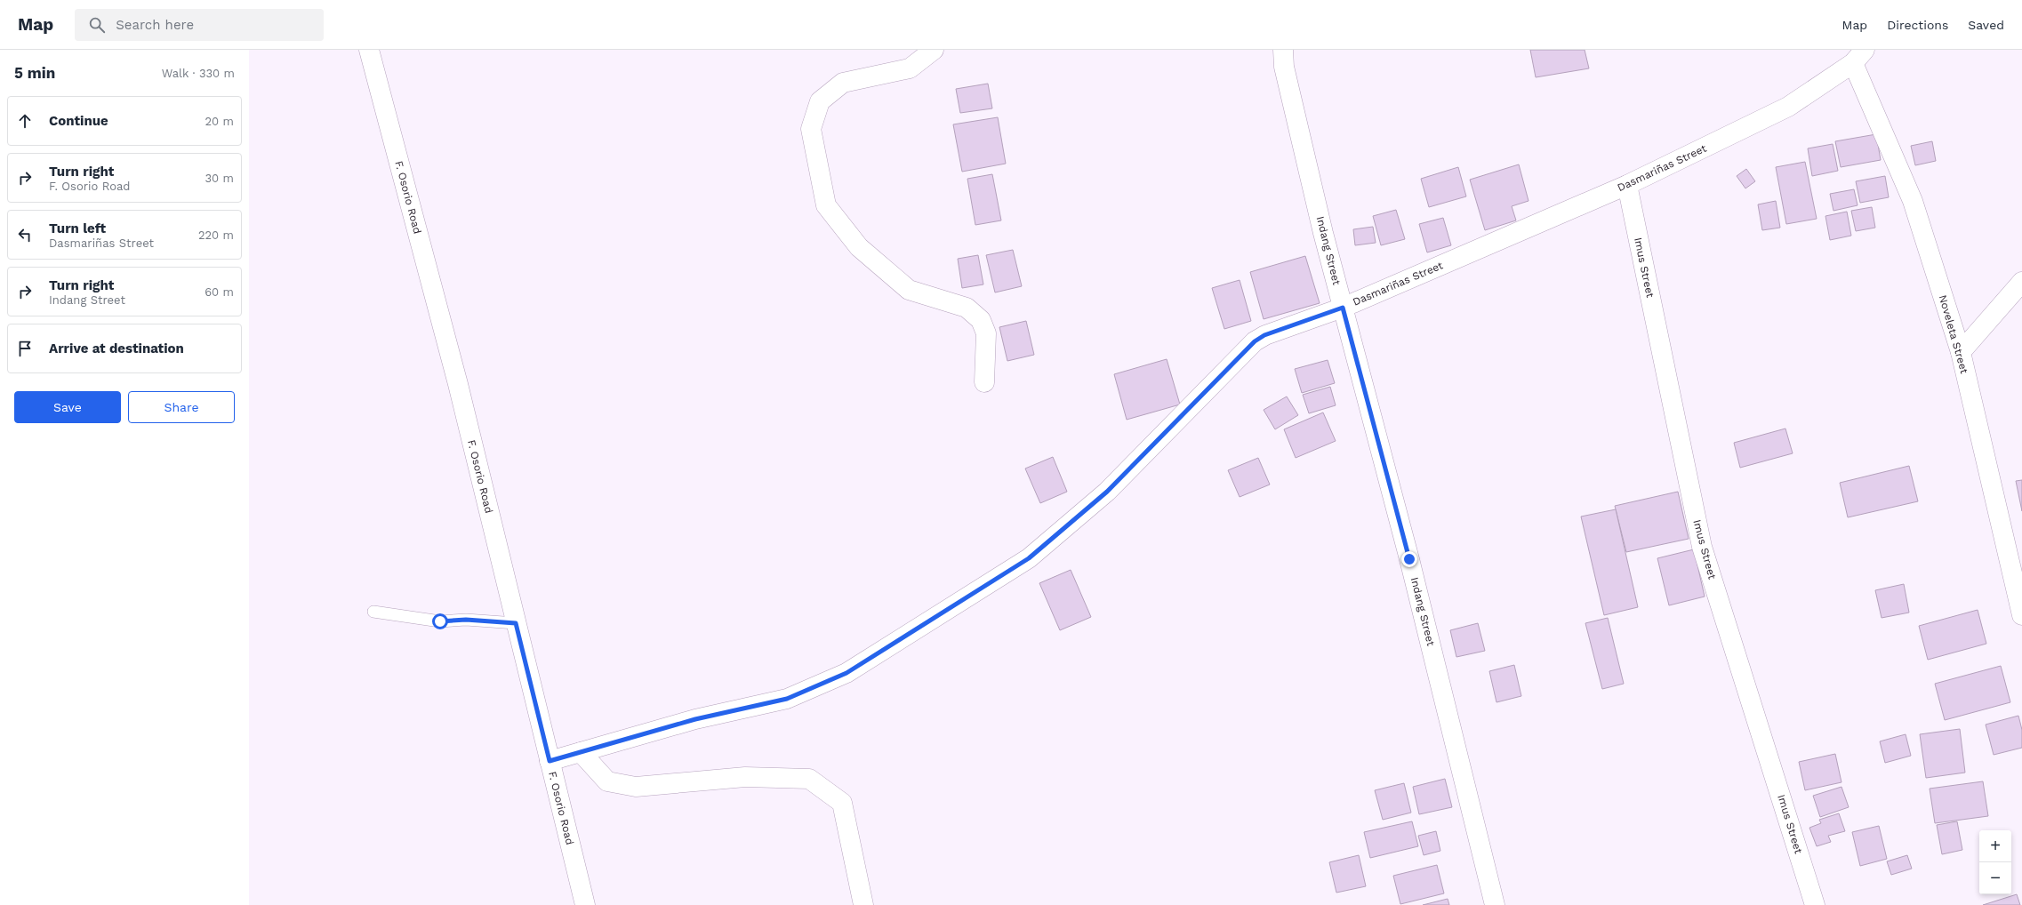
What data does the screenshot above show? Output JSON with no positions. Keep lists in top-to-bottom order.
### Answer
{
  "streets": {
    "street": [
      "Dasmariñas Street",
      "F. Osorio Road",
      "Indang Street",
      "Imus Street",
      "Noveleta Street"
    ]
  },
  "crossings": [
    ["Dasmariñas Street", "F. Osorio Road"],
    ["Dasmariñas Street", "Indang Street"],
    ["Dasmariñas Street", "Imus Street"],
    ["Dasmariñas Street", "Noveleta Street"]
  ],
  "page": {
    "header": "Map",
    "search": "Search here",
    "nav": ["Map", "Directions", "Saved"],
    "heading": ["5 min", "Walk · 330 m"],
    "list": [
      ["Continue", "20 m"],
      ["Turn right", "F. Osorio Road", "30 m"],
      ["Turn left", "Dasmariñas Street", "220 m"],
      ["Turn right", "Indang Street", "60 m"],
      "Arrive at destination"
    ],
    "buttons": ["Save", "Share"],
    "map_buttons": ["+", "−"]
  }
}
